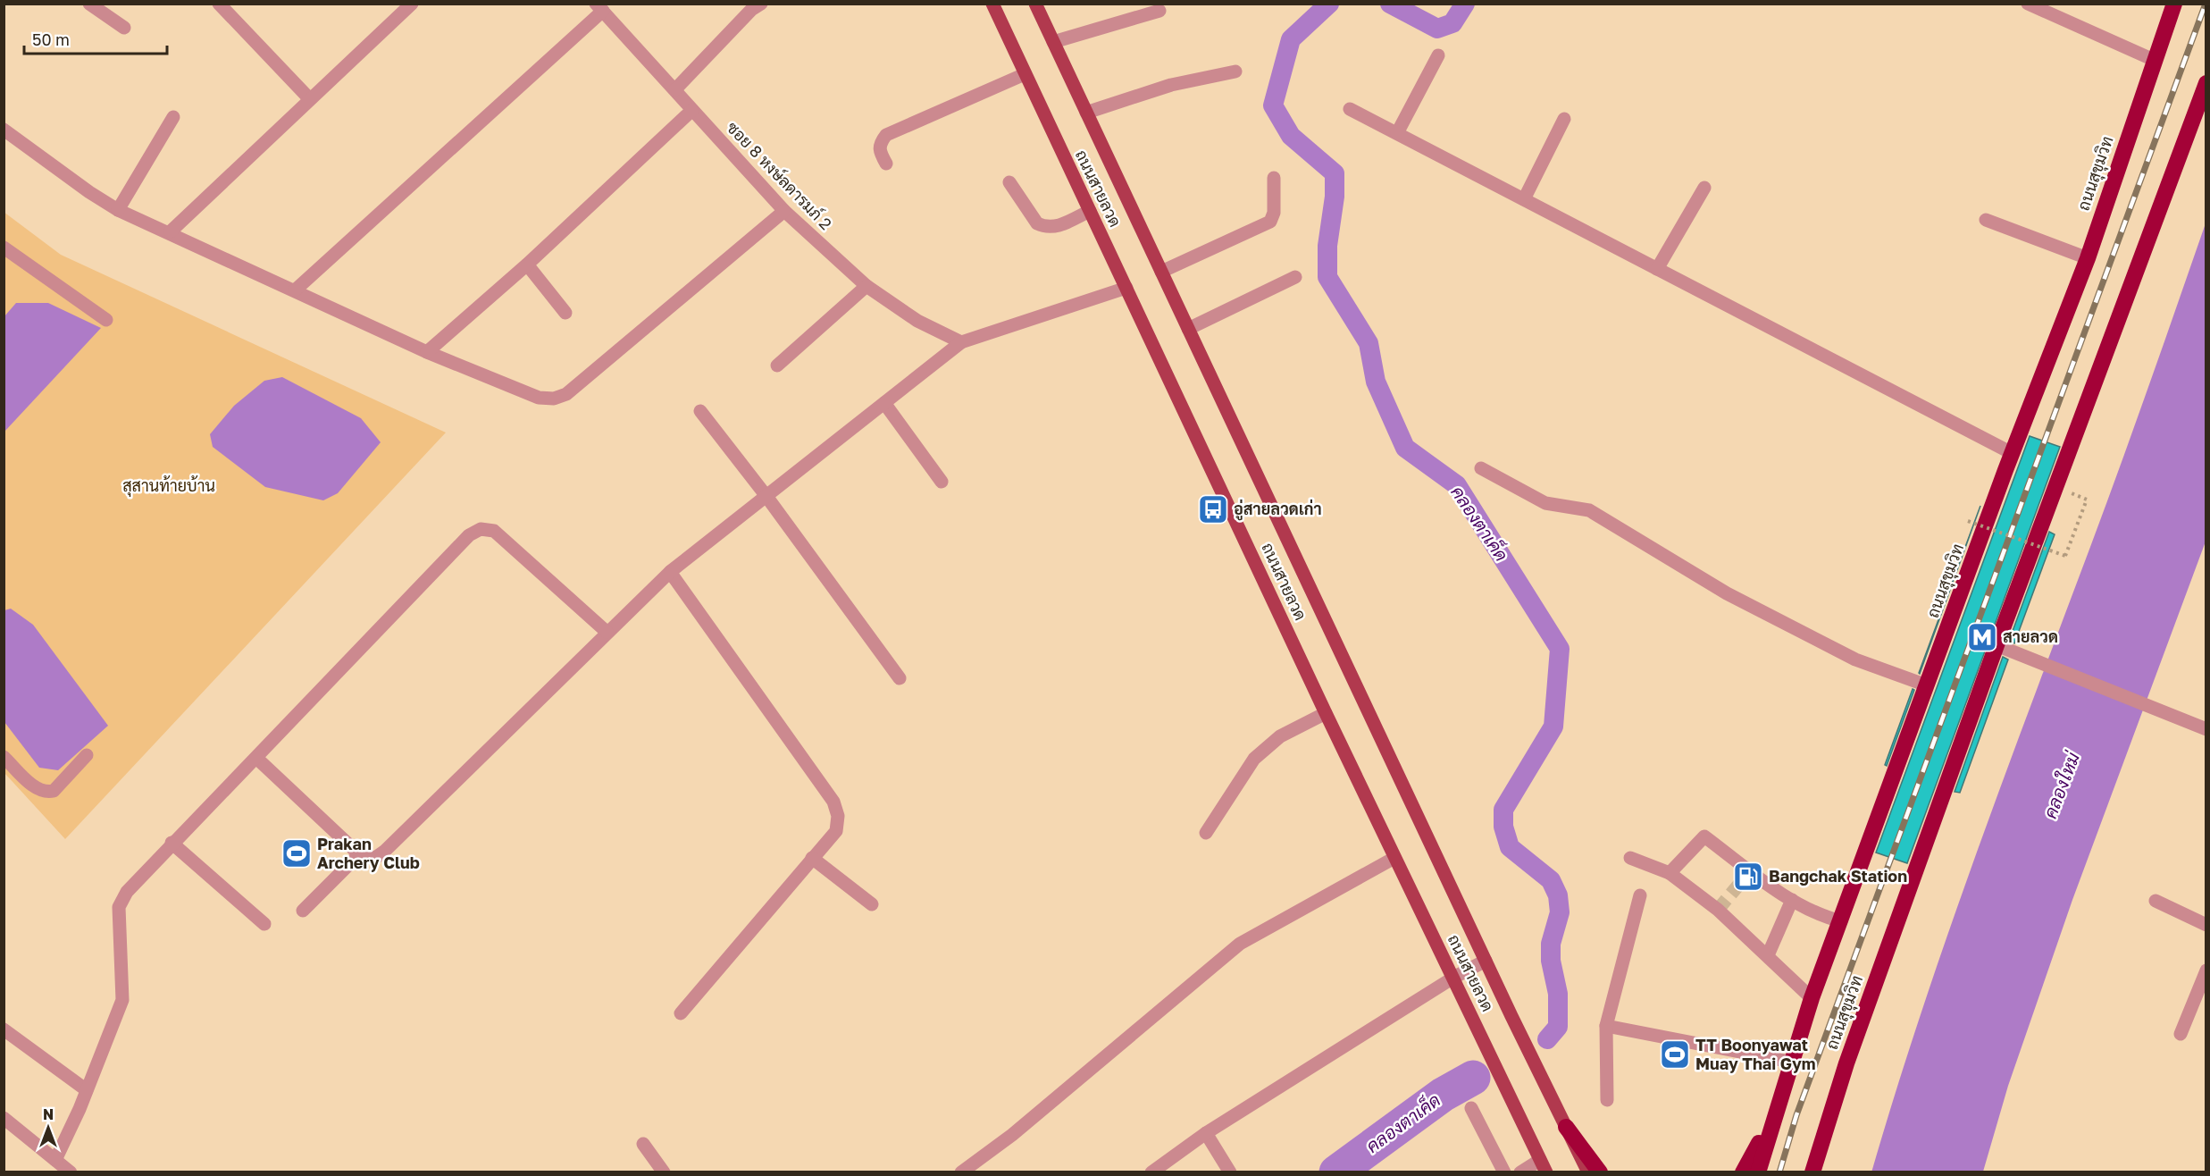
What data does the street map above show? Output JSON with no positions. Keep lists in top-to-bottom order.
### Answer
{
  "streets": {
    "highway": ["ถนนสุขุมวิท"],
    "main road": ["ถนนสายลวด"],
    "street": ["ซอย 8 หงษ์ลดารมภ์ 2"]
  },
  "water": ["คลองตาเค็ด", "คลองใหม่"],
  "parks": ["สุสานท้ายบ้าน"],
  "places": {
    "bus stop": ["อู่สายลวดเก่า"],
    "metro station": ["สายลวด"],
    "sports": ["Prakan Archery Club", "TT Boonyawat Muay Thai Gym"],
    "fuel station": ["Bangchak Station"]
  },
  "scale_bar": "50 m",
  "north": "top"
}
